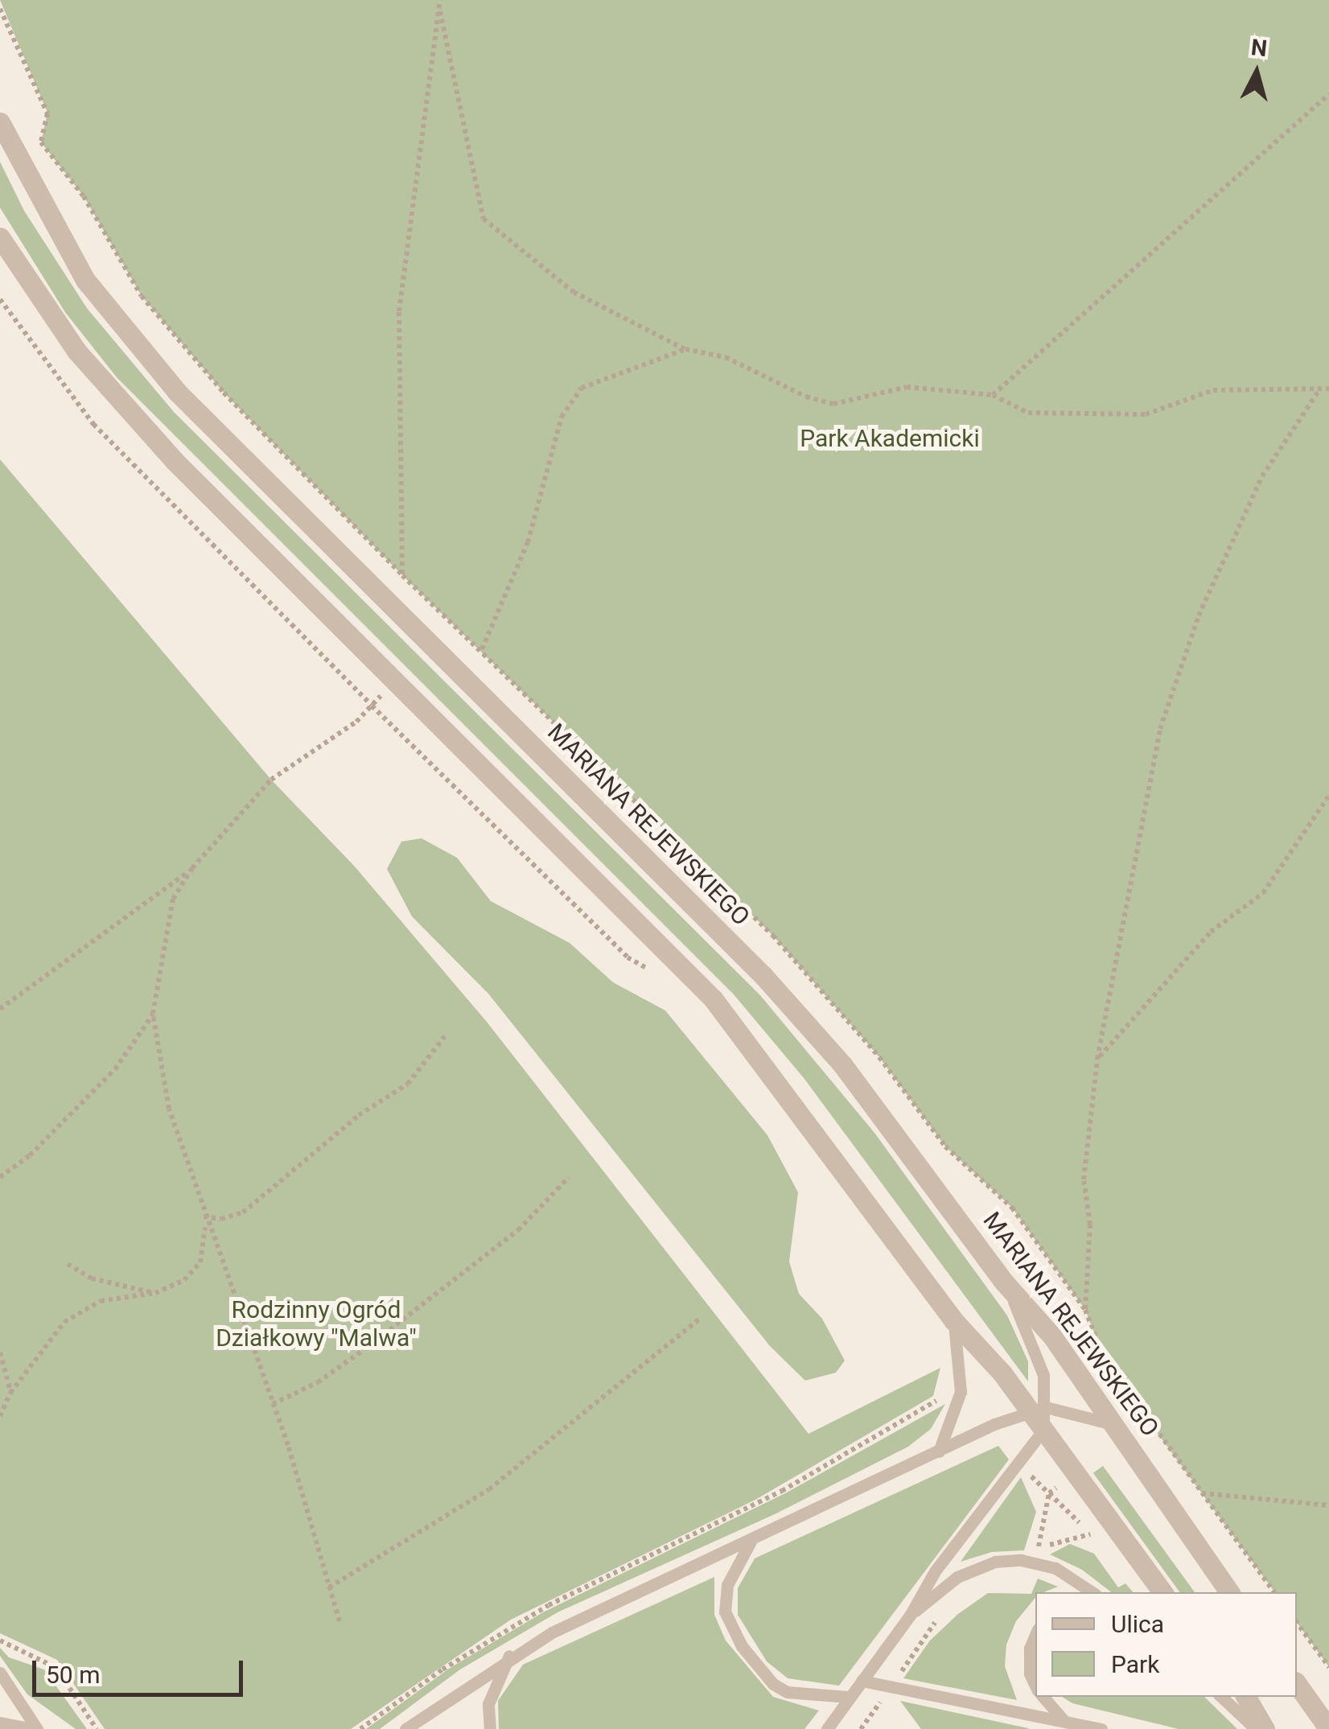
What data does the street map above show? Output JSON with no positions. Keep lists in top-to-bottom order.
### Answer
{
  "streets": {
    "street": ["MARIANA REJEWSKIEGO"]
  },
  "parks": ["Park Akademicki", "Rodzinny Ogród Działkowy \"Malwa\""],
  "legend": ["Ulica", "Park"],
  "scale_bar": "50 m",
  "north": "top"
}
